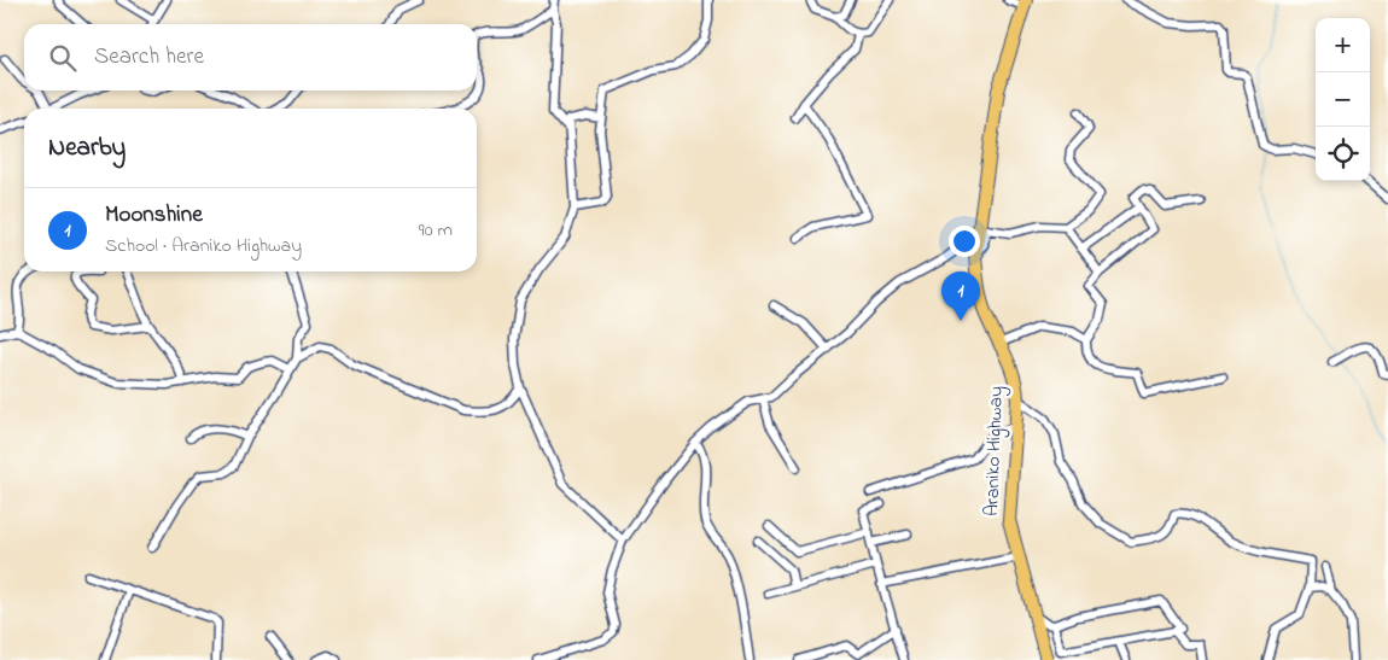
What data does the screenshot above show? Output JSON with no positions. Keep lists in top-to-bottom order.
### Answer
{
  "streets": {
    "highway": ["Araniko Highway"]
  },
  "page": {
    "map_buttons": ["+", "−"],
    "search": "Search here",
    "heading": "Nearby",
    "list": [
      {
        "mark": "1",
        "name": "Moonshine",
        "note": "School · Araniko Highway",
        "value": "90 m"
      }
    ],
    "pins": "1"
  }
}
